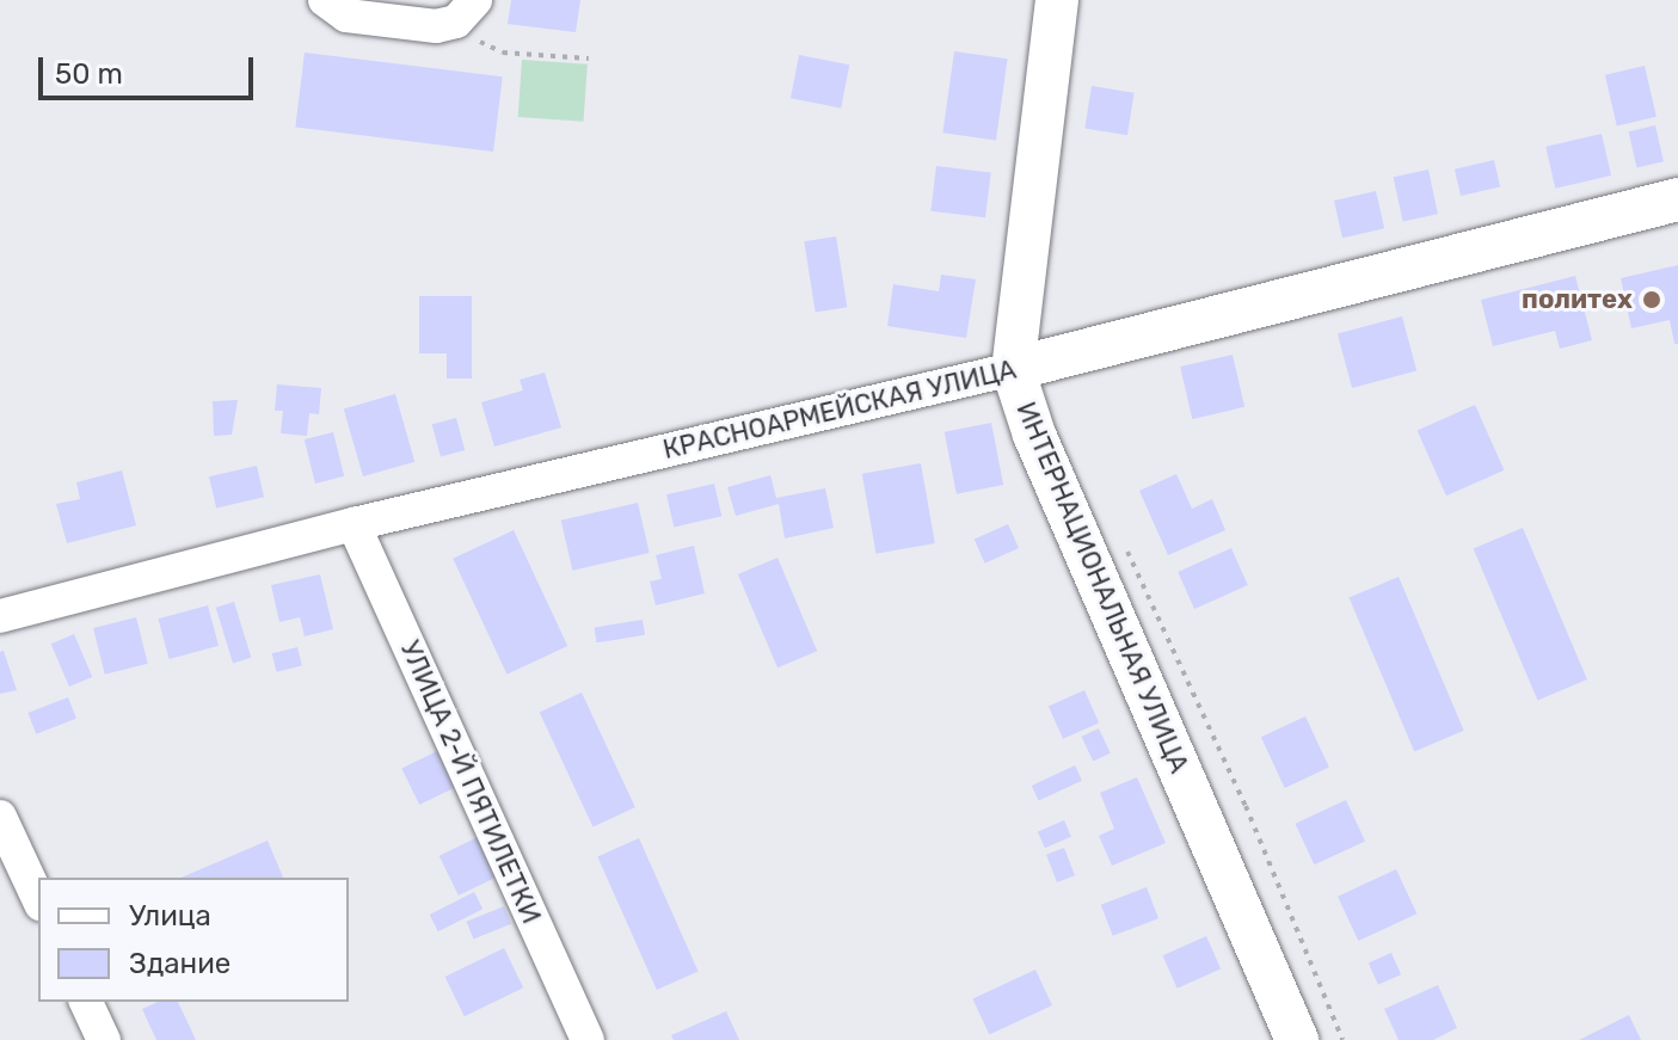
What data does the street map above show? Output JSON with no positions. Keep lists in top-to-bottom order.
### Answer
{
  "streets": {
    "main road": ["КРАСНОАРМЕЙСКАЯ УЛИЦА", "ИНТЕРНАЦИОНАЛЬНАЯ УЛИЦА"],
    "street": ["УЛИЦА 2-Й ПЯТИЛЕТКИ"]
  },
  "crossings": [
    ["КРАСНОАРМЕЙСКАЯ УЛИЦА", "ИНТЕРНАЦИОНАЛЬНАЯ УЛИЦА"],
    ["КРАСНОАРМЕЙСКАЯ УЛИЦА", "УЛИЦА 2-Й ПЯТИЛЕТКИ"]
  ],
  "places": ["политех"],
  "legend": ["Улица", "Здание"],
  "scale_bar": "50 m"
}
